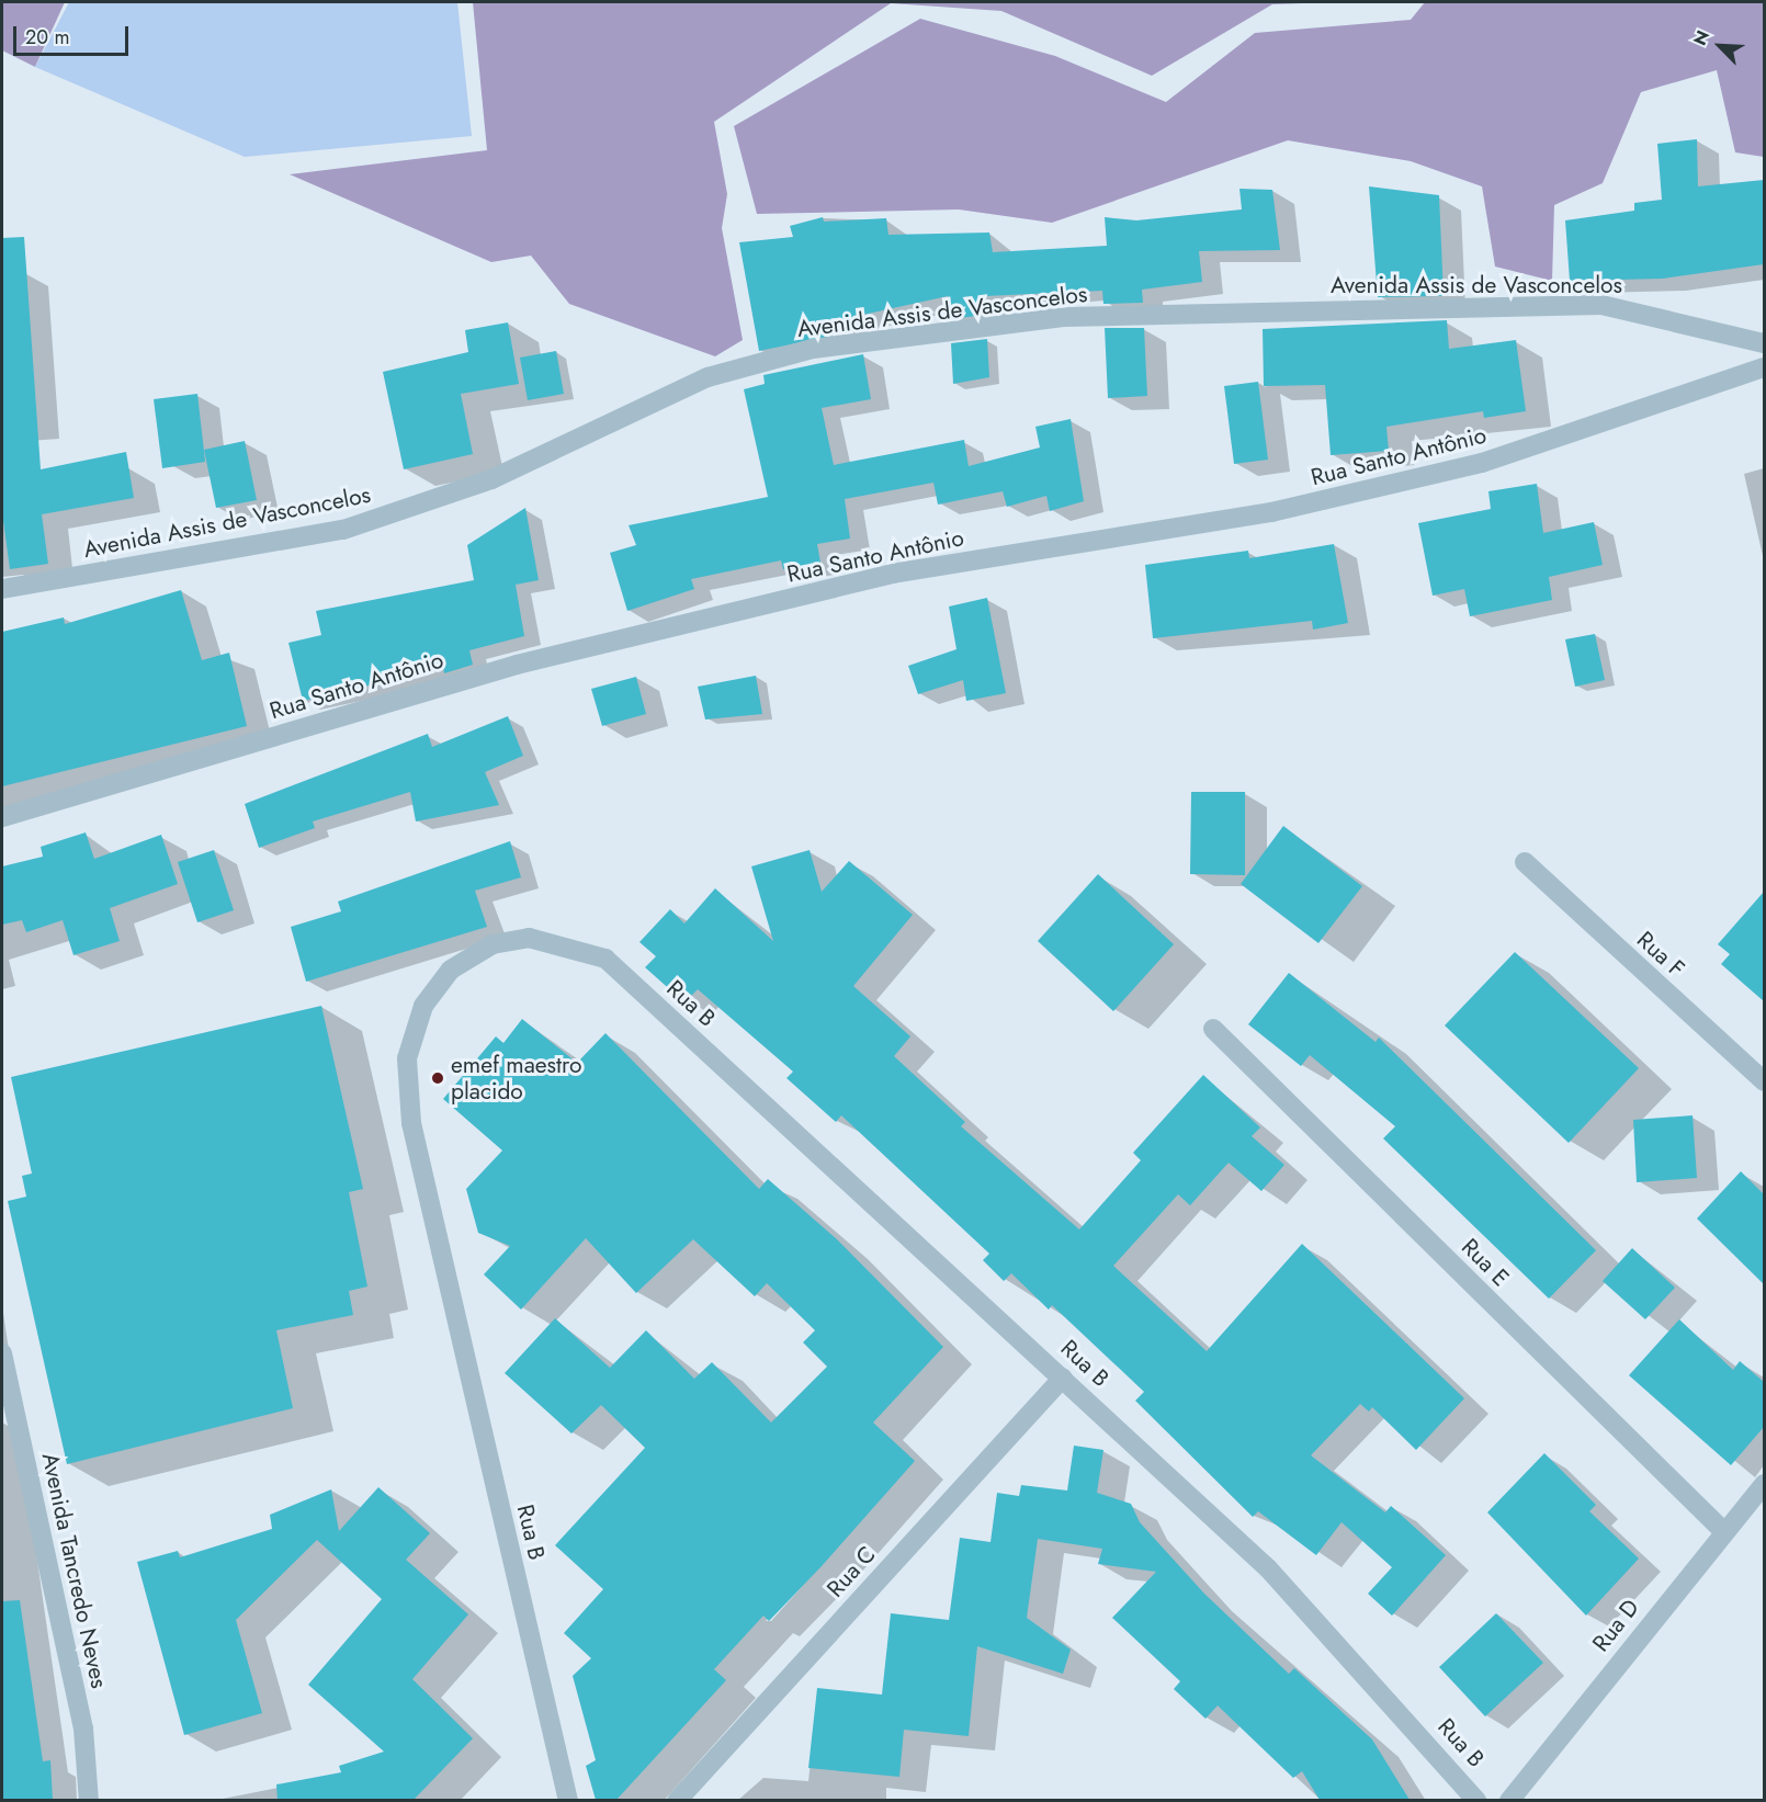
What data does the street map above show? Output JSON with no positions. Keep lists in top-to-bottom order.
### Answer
{
  "streets": {
    "street": [
      "Avenida Assis de Vasconcelos",
      "Rua Santo Antônio",
      "Rua F",
      "Rua B",
      "Rua E",
      "Avenida Tancredo Neves",
      "Rua C",
      "Rua D"
    ]
  },
  "crossings": [
    ["Rua B", "Rua C"],
    ["Rua E", "Rua D"]
  ],
  "places": ["emef maestro placido"],
  "scale_bar": "20 m",
  "north": "top left"
}
